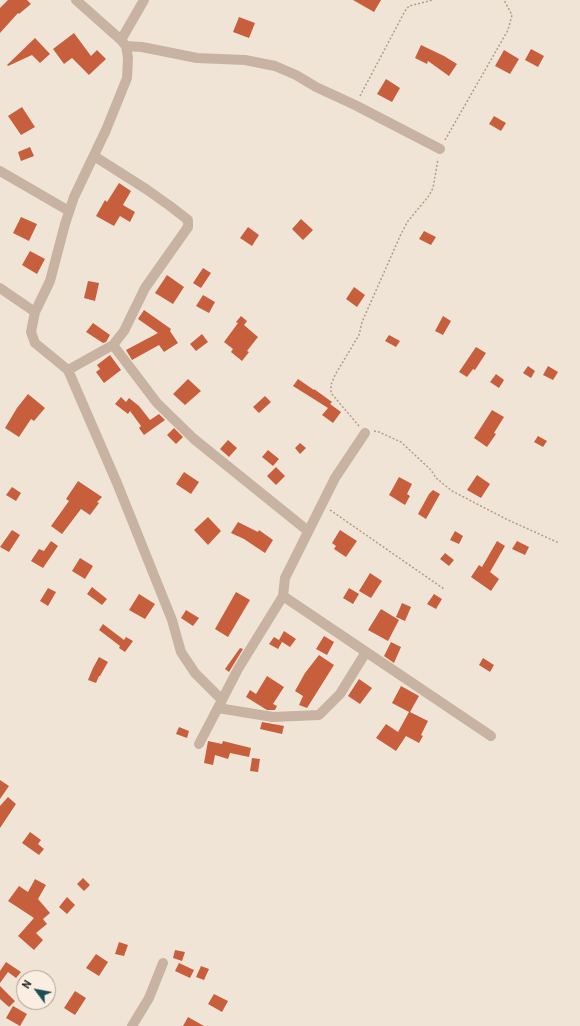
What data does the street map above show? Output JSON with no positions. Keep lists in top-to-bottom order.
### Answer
{
  "north": "top left"
}
